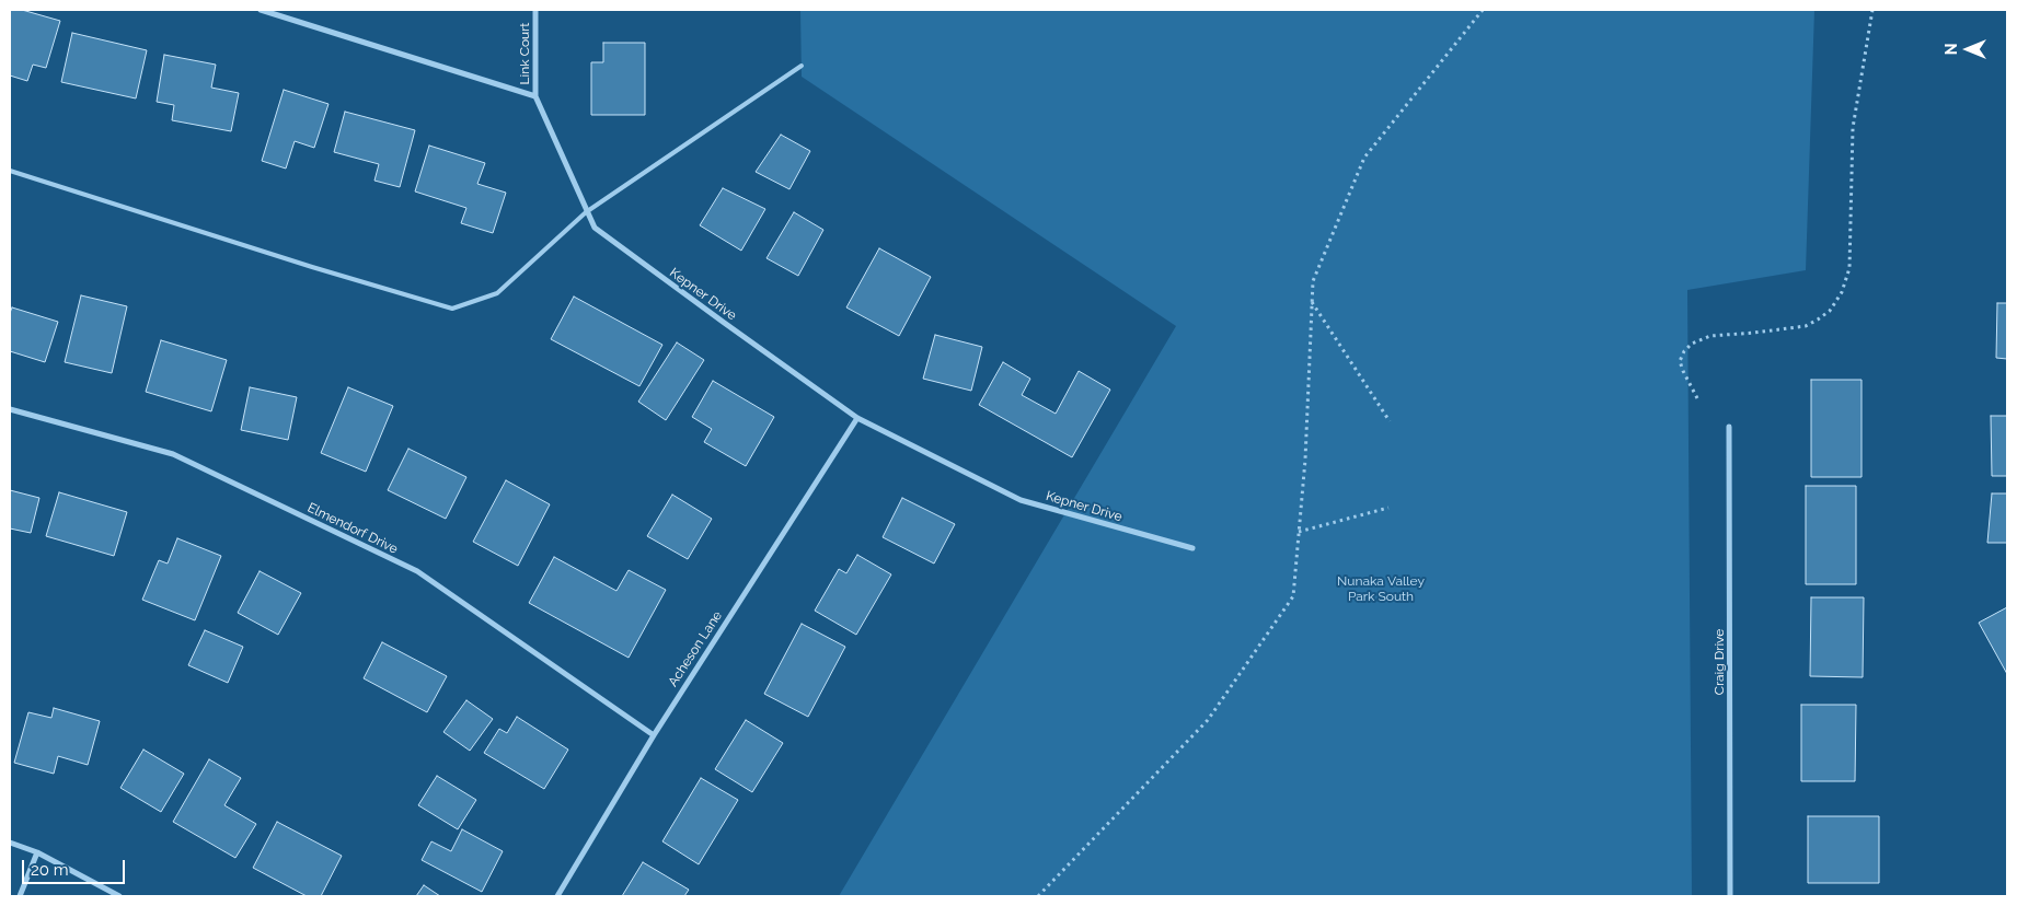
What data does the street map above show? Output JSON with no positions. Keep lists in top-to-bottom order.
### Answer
{
  "streets": {
    "street": [
      "Link Court",
      "Kepner Drive",
      "Elmendorf Drive",
      "Acheson Lane",
      "Craig Drive"
    ]
  },
  "crossings": [
    ["Link Court", "Kepner Drive"],
    ["Kepner Drive", "Acheson Lane"],
    ["Elmendorf Drive", "Acheson Lane"]
  ],
  "parks": ["Nunaka Valley Park South"],
  "scale_bar": "20 m",
  "north": "left"
}
